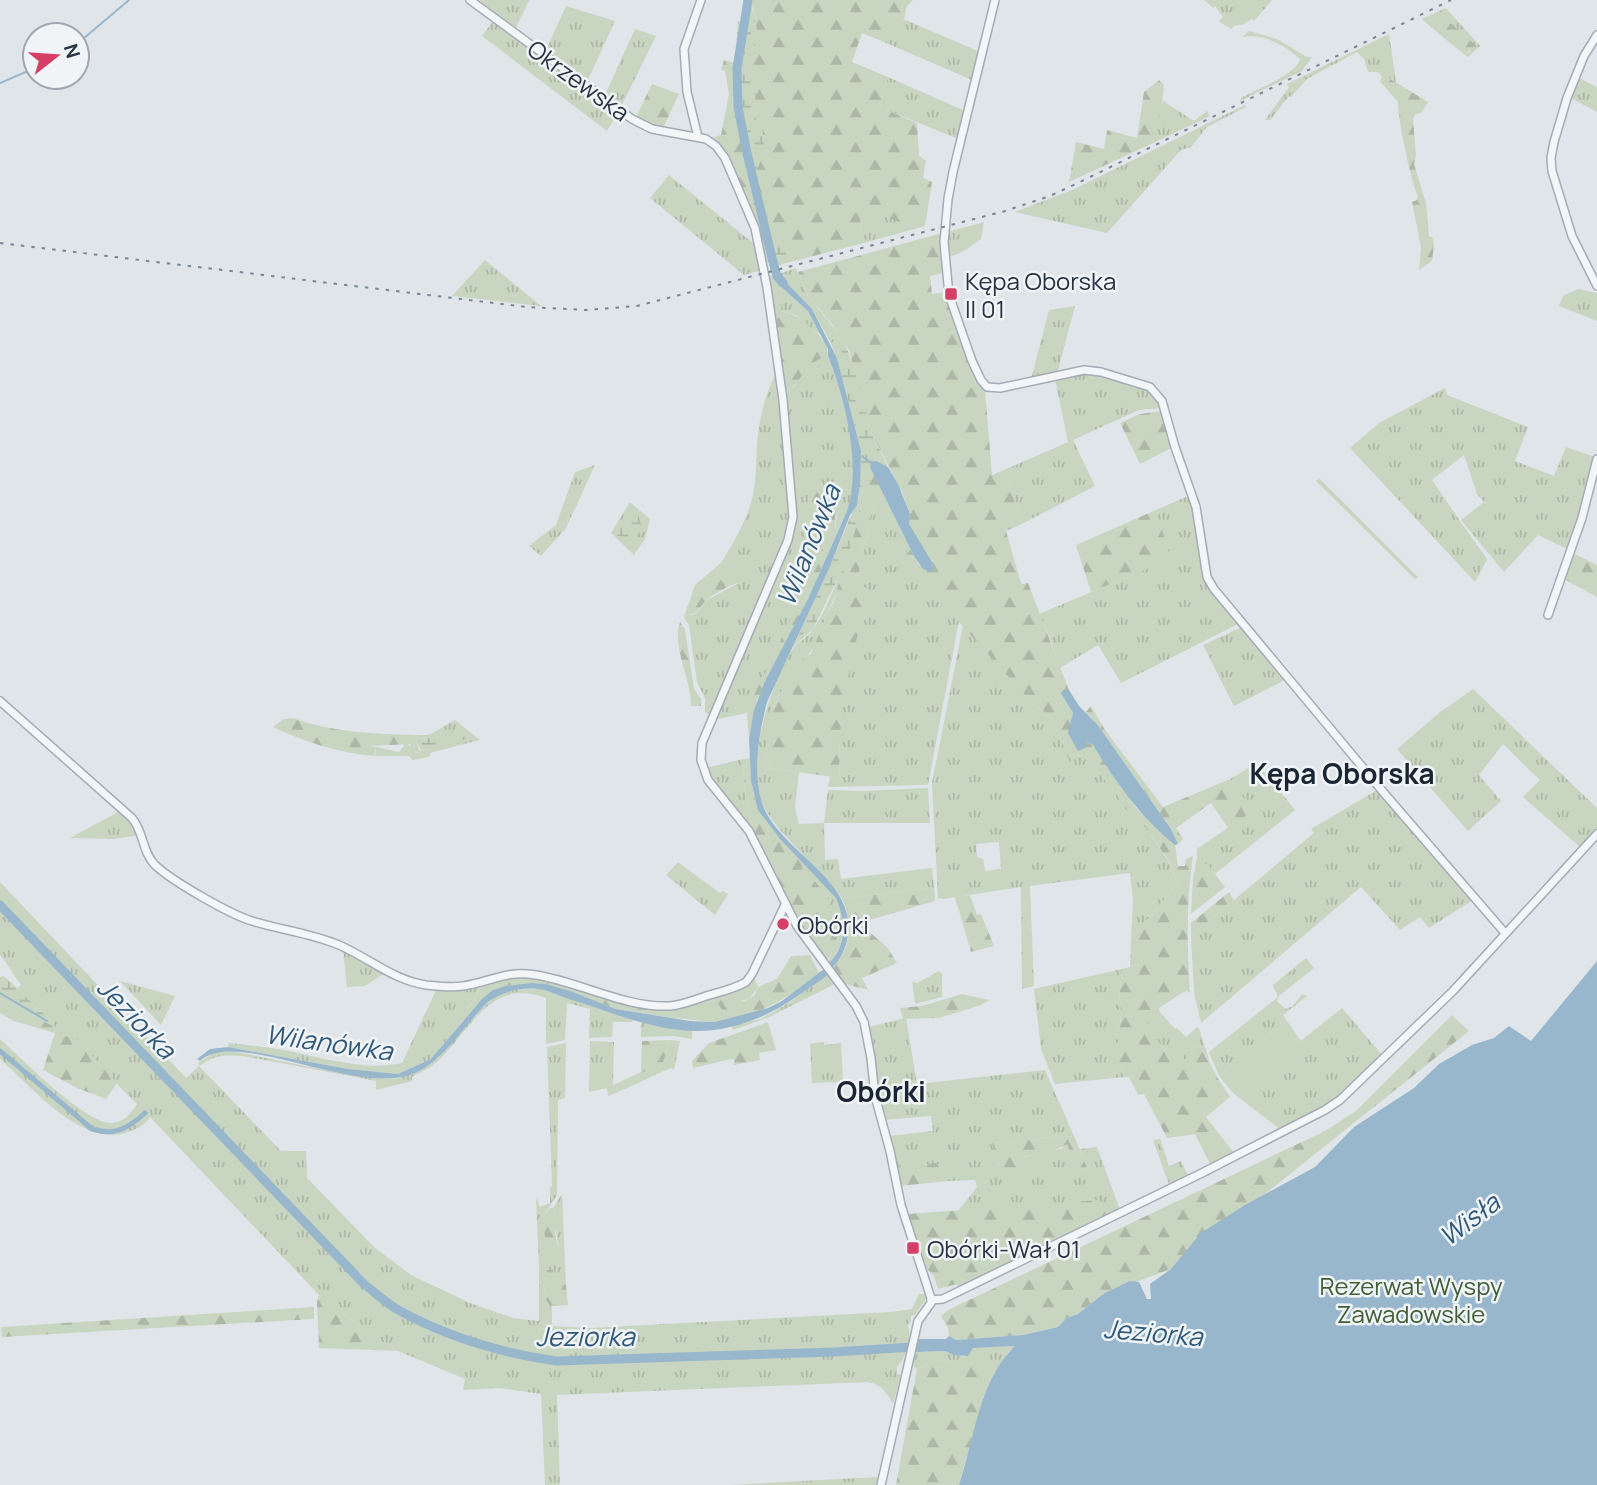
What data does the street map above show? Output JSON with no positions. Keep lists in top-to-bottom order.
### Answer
{
  "streets": {
    "street": ["Okrzewska"]
  },
  "districts": ["Kępa Oborska", "Obórki"],
  "water": ["Wilanówka", "Jeziorka", "Wisła"],
  "parks": ["Rezerwat Wyspy Zawadowskie"],
  "places": {
    "transit": ["Kępa Oborska II 01", "Obórki-Wał 01"],
    "other": ["Obórki"]
  },
  "north": "right"
}
